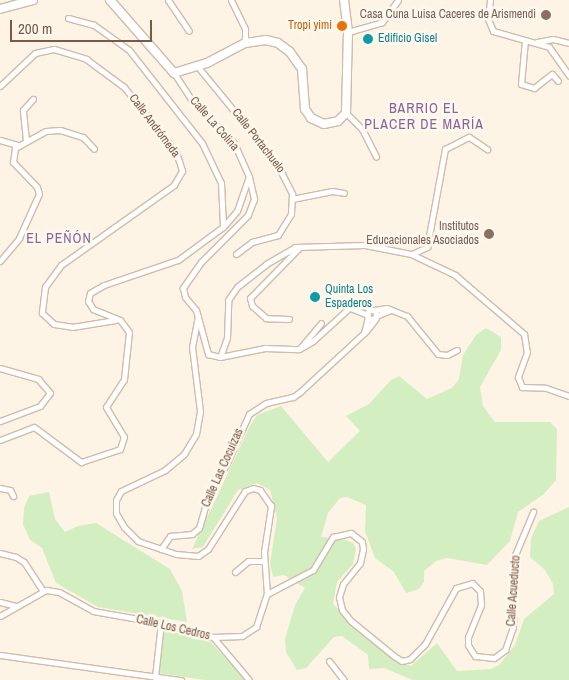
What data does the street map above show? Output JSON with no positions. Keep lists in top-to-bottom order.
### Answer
{
  "streets": {
    "street": [
      "Calle La Colina",
      "Calle Andrómeda",
      "Calle Portachuelo",
      "Calle Las Cocuizas",
      "Calle Acueducto",
      "Calle Los Cedros"
    ]
  },
  "crossings": [
    ["Calle Las Cocuizas", "Calle Los Cedros"],
    ["Calle Acueducto", "Calle Los Cedros"]
  ],
  "districts": ["BARRIO EL PLACER DE MARÍA", "EL PEÑÓN"],
  "places": [
    "Casa Cuna Luisa Caceres de Arismendi",
    "Tropi yimi",
    "Edificio Gisel",
    "Institutos Educacionales Asociados",
    "Quinta Los Espaderos"
  ],
  "scale_bar": "200 m"
}
